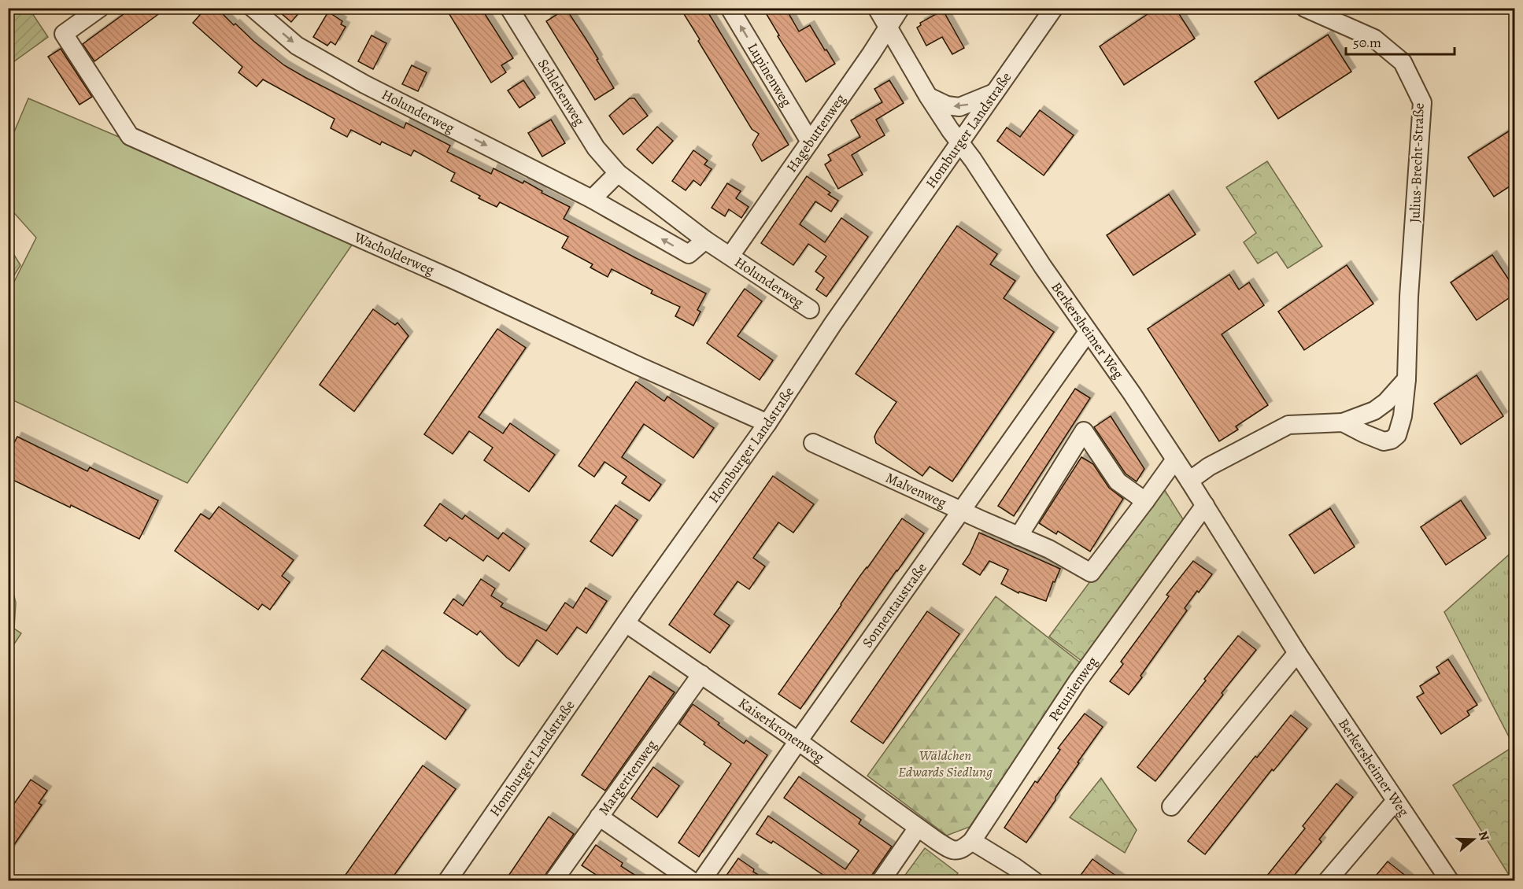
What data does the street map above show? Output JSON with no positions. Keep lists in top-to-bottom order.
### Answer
{
  "streets": {
    "street": [
      "Lupinenweg",
      "Schlehenweg",
      "Holunderweg",
      "Homburger Landstraße",
      "Hagebuttenweg",
      "Julius-Brecht-Straße",
      "Wacholderweg",
      "Berkersheimer Weg",
      "Malvenweg",
      "Sonnentaustraße",
      "Petunienweg",
      "Kaiserkronenweg",
      "Margeritenweg"
    ]
  },
  "crossings": [
    ["Lupinenweg", "Hagebuttenweg"],
    ["Schlehenweg", "Holunderweg"],
    ["Holunderweg", "Hagebuttenweg"],
    ["Homburger Landstraße", "Wacholderweg"],
    ["Homburger Landstraße", "Berkersheimer Weg"],
    ["Homburger Landstraße", "Kaiserkronenweg"],
    ["Hagebuttenweg", "Berkersheimer Weg"],
    ["Julius-Brecht-Straße", "Berkersheimer Weg"],
    ["Berkersheimer Weg", "Malvenweg"],
    ["Berkersheimer Weg", "Sonnentaustraße"],
    ["Berkersheimer Weg", "Petunienweg"],
    ["Malvenweg", "Sonnentaustraße"],
    ["Sonnentaustraße", "Kaiserkronenweg"],
    ["Petunienweg", "Kaiserkronenweg"],
    ["Kaiserkronenweg", "Margeritenweg"]
  ],
  "one_way": ["Lupinenweg"],
  "parks": ["Wäldchen Edwards Siedlung"],
  "scale_bar": "50 m",
  "north": "right"
}
